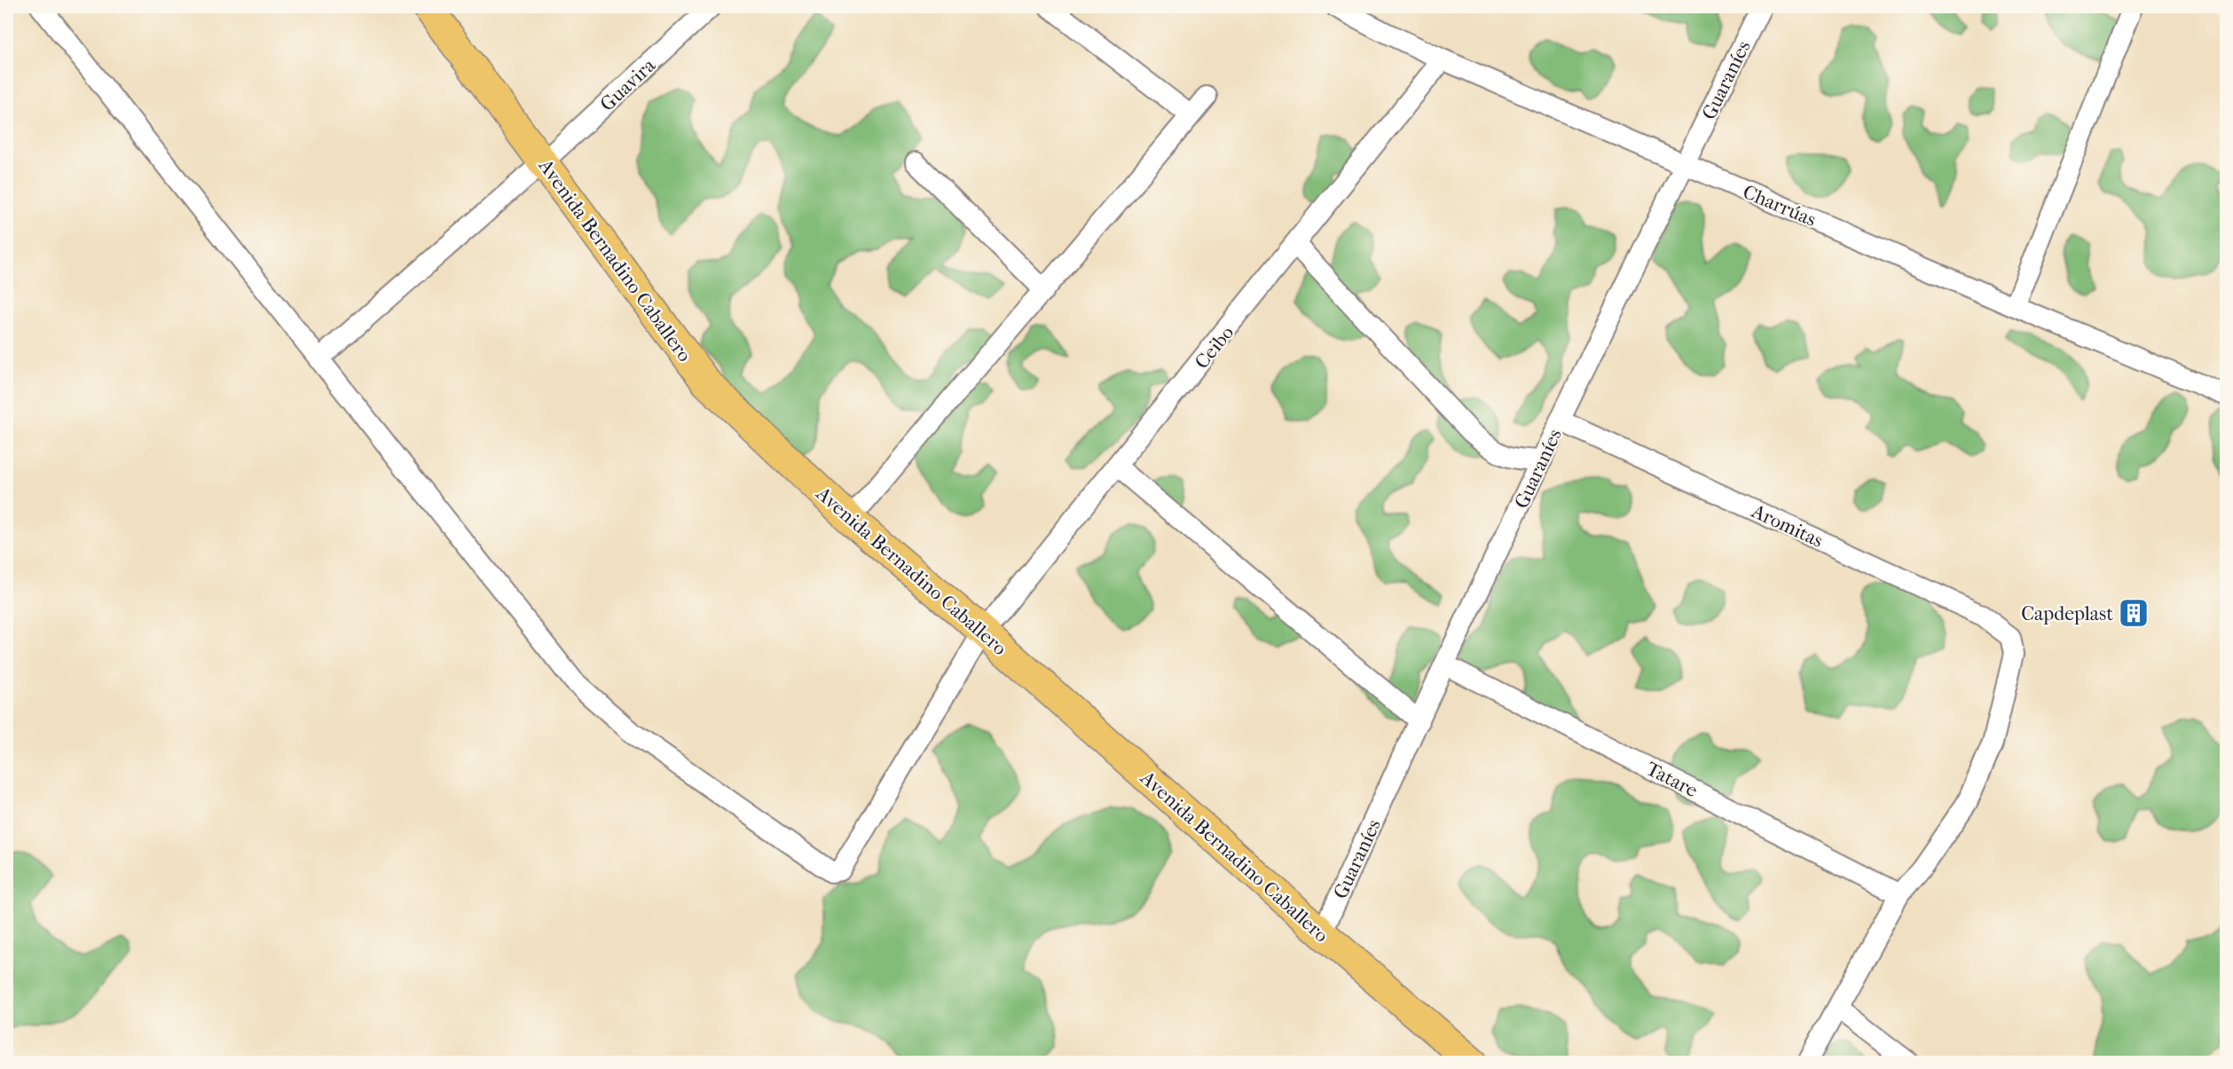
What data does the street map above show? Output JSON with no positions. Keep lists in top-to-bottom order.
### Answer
{
  "streets": {
    "main road": ["Avenida Bernadino Caballero"],
    "street": [
      "Guaraníes",
      "Guavira",
      "Charrúas",
      "Ceibo",
      "Aromitas",
      "Tatare"
    ]
  },
  "crossings": [
    ["Guaraníes", "Charrúas"],
    ["Guaraníes", "Avenida Bernadino Caballero"],
    ["Guaraníes", "Aromitas"],
    ["Guaraníes", "Tatare"],
    ["Guavira", "Avenida Bernadino Caballero"],
    ["Guavira", "Ceibo"],
    ["Charrúas", "Ceibo"],
    ["Avenida Bernadino Caballero", "Ceibo"],
    ["Aromitas", "Tatare"]
  ],
  "places": {
    "building": ["Capdeplast"]
  }
}
